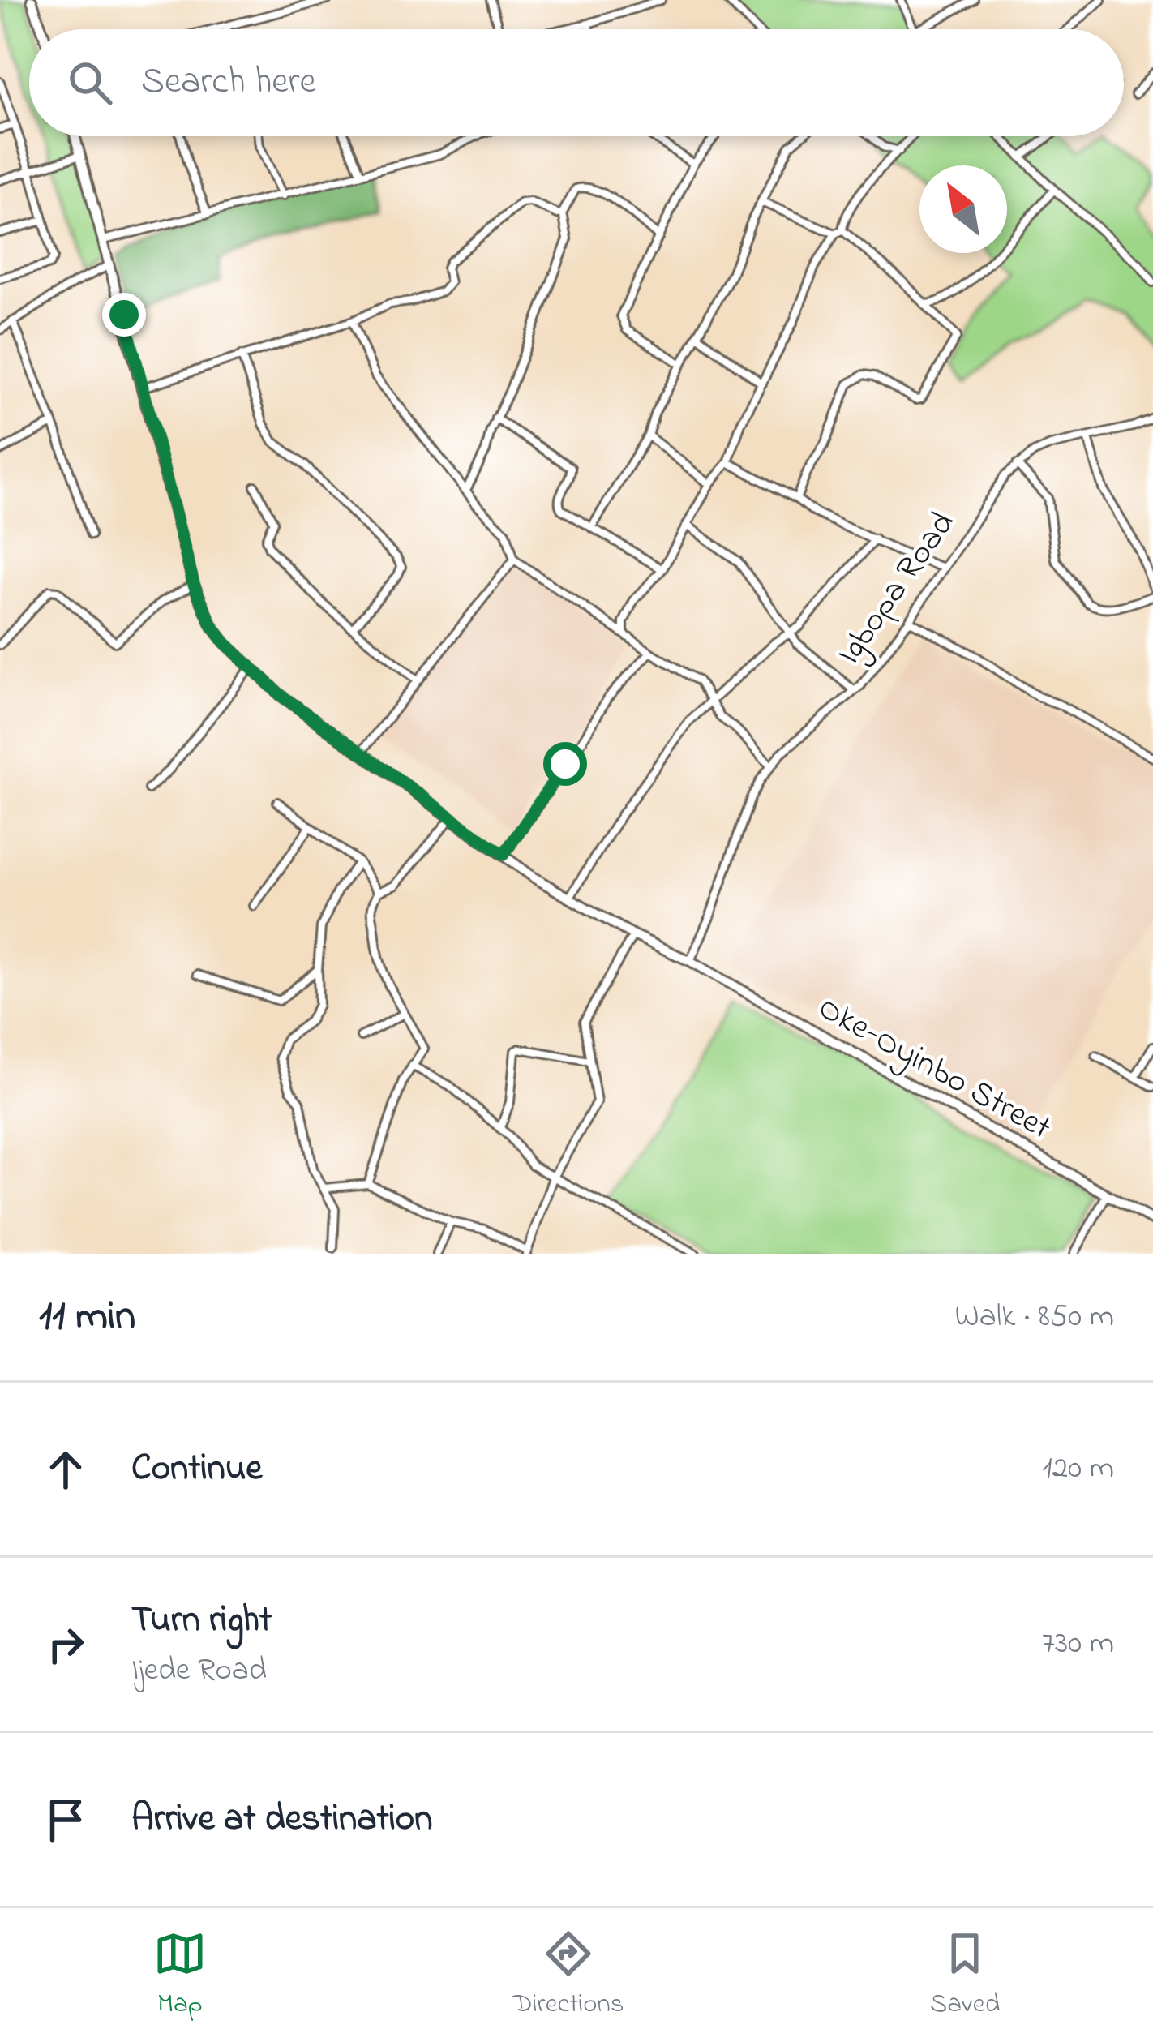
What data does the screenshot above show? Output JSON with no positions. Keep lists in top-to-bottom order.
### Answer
{
  "streets": {
    "main road": ["Oke-Oyinbo Street"],
    "street": ["Igbopa Road"]
  },
  "crossings": [
    ["Igbopa Road", "Oke-Oyinbo Street"]
  ],
  "north": "top left",
  "page": {
    "search": "Search here",
    "heading": ["11 min", "Walk · 850 m"],
    "list": [
      ["Continue", "120 m"],
      ["Turn right", "Ijede Road", "730 m"],
      "Arrive at destination"
    ],
    "nav": ["Map", "Directions", "Saved"]
  }
}
